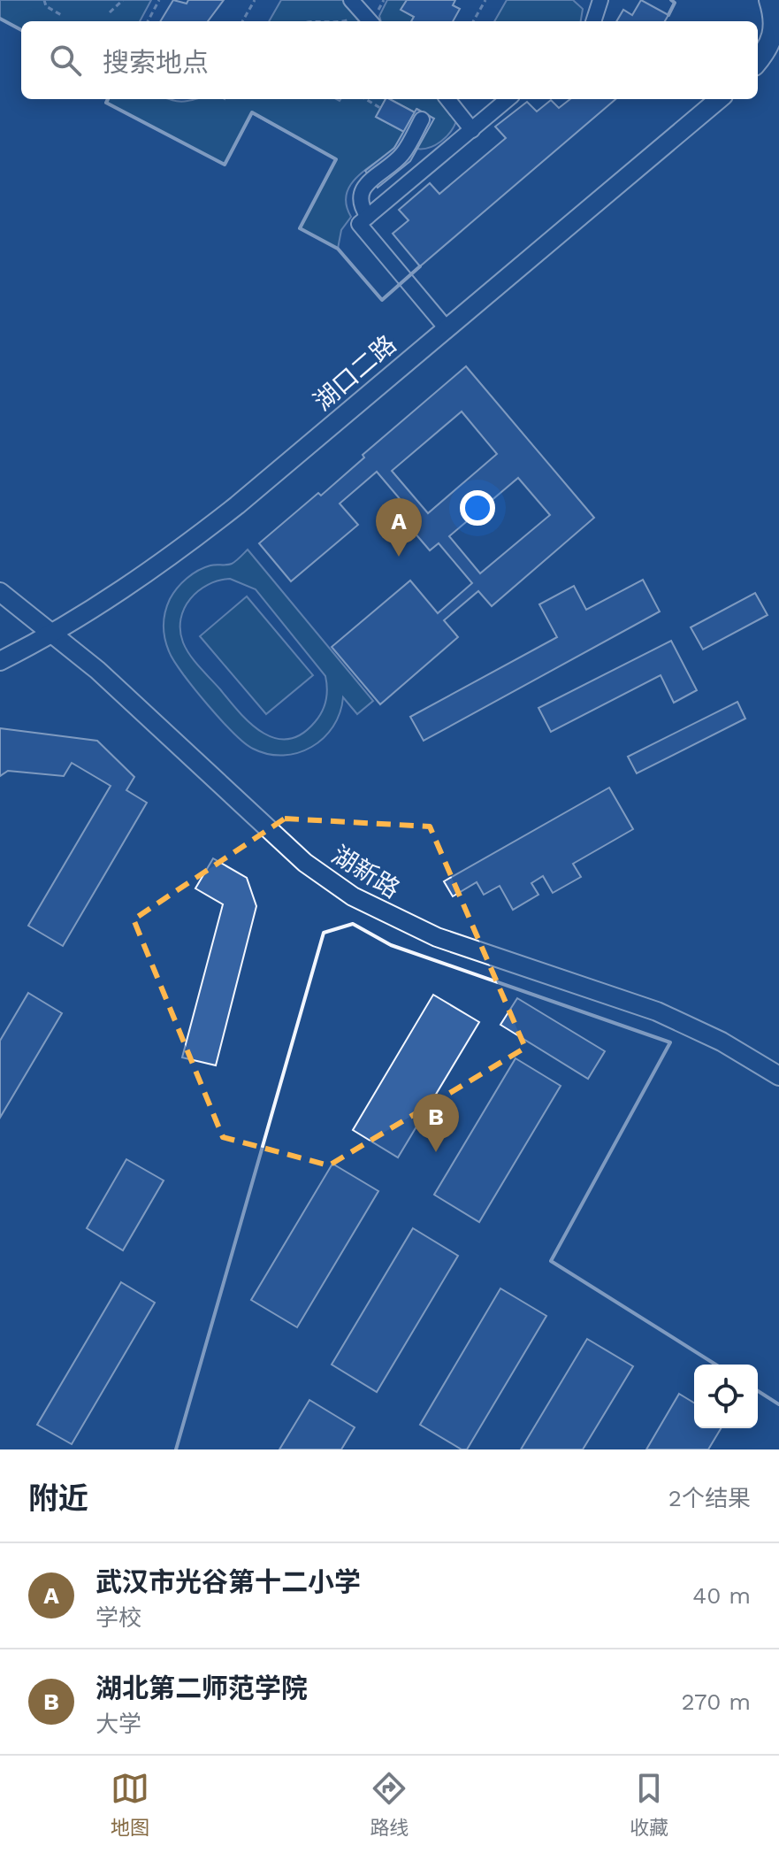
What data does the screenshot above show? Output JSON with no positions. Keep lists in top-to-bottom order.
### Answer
{
  "streets": {
    "street": ["湖口二路", "湖新路"]
  },
  "crossings": [
    ["湖口二路", "湖新路"]
  ],
  "page": {
    "search": "搜索地点",
    "pins": ["A", "B"],
    "heading": ["附近", "2个结果"],
    "list": [
      {
        "mark": "A",
        "name": "武汉市光谷第十二小学",
        "note": "学校",
        "value": "40 m"
      },
      {
        "mark": "B",
        "name": "湖北第二师范学院",
        "note": "大学",
        "value": "270 m"
      }
    ],
    "nav": ["地图", "路线", "收藏"]
  }
}
